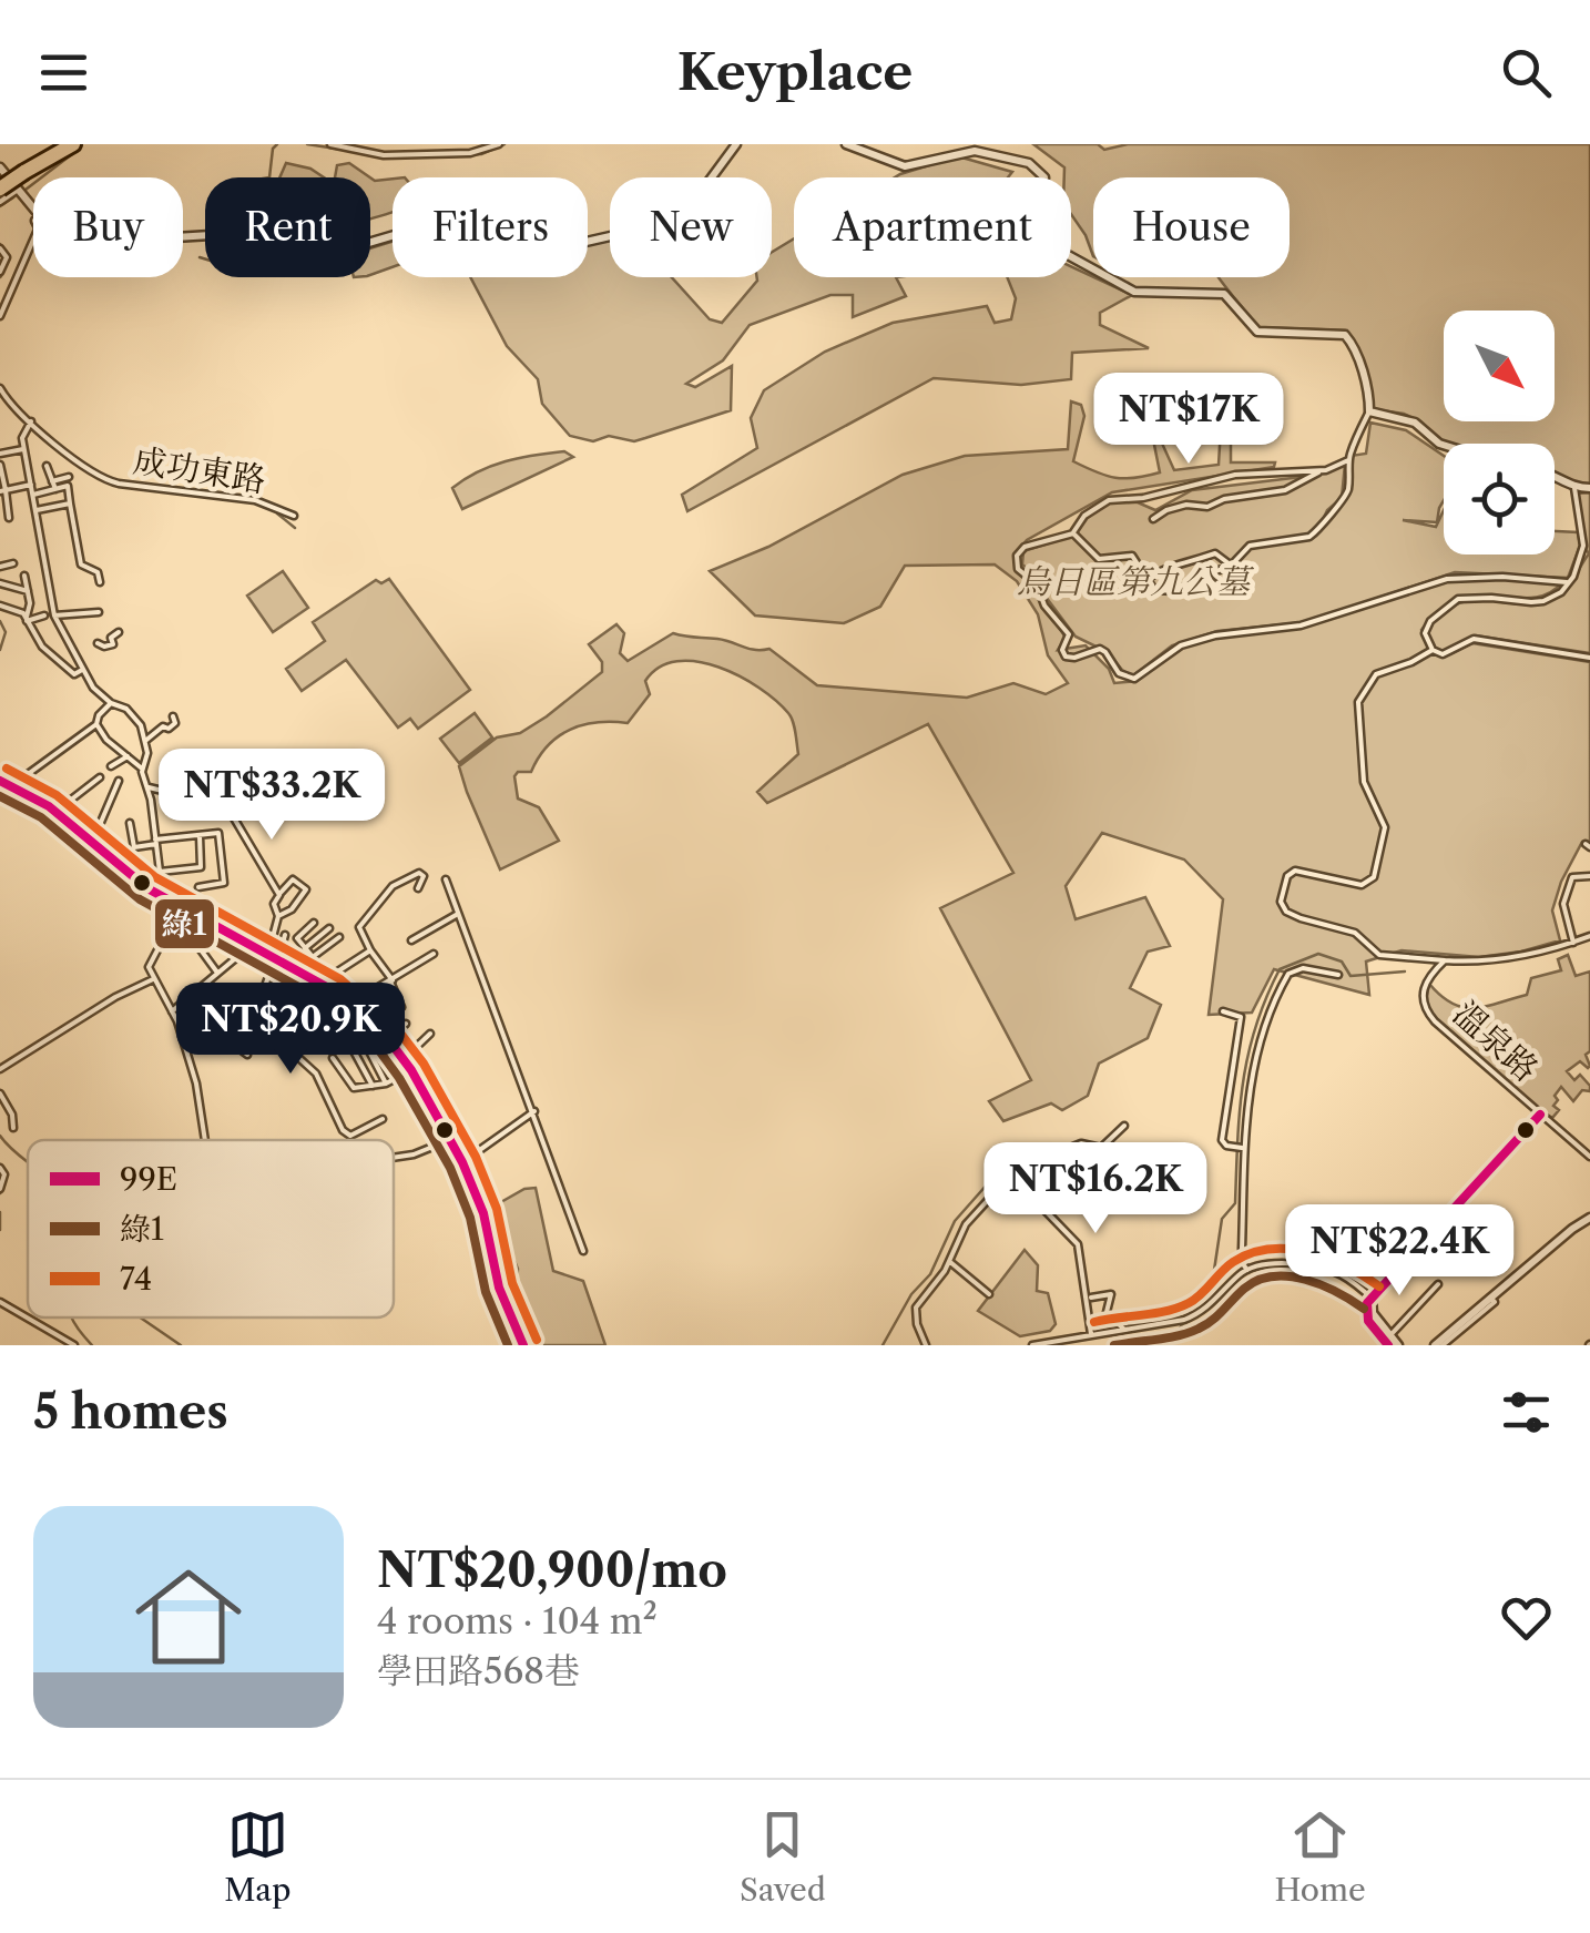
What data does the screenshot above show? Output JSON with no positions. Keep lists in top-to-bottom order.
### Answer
{
  "streets": {
    "street": ["成功東路", "溫泉路"]
  },
  "parks": ["烏日區第九公墓"],
  "lines": ["transit line 74", "transit line 99E", "transit line 綠1"],
  "legend": ["99E", "綠1", "74"],
  "north": "bottom right",
  "page": {
    "header": "Keyplace",
    "chip": [
      "Buy",
      "Rent",
      "Filters",
      "New",
      "Apartment",
      "House"
    ],
    "price": [
      "NT$17K",
      "NT$33.2K",
      "NT$20.9K",
      "NT$16.2K",
      "NT$22.4K"
    ],
    "heading": "5 homes",
    "list": [
      {
        "name": "NT$20,900/mo",
        "note": "4 rooms · 104 m² · 學田路568巷"
      }
    ],
    "tabs": ["Map", "Saved", "Home"]
  }
}
